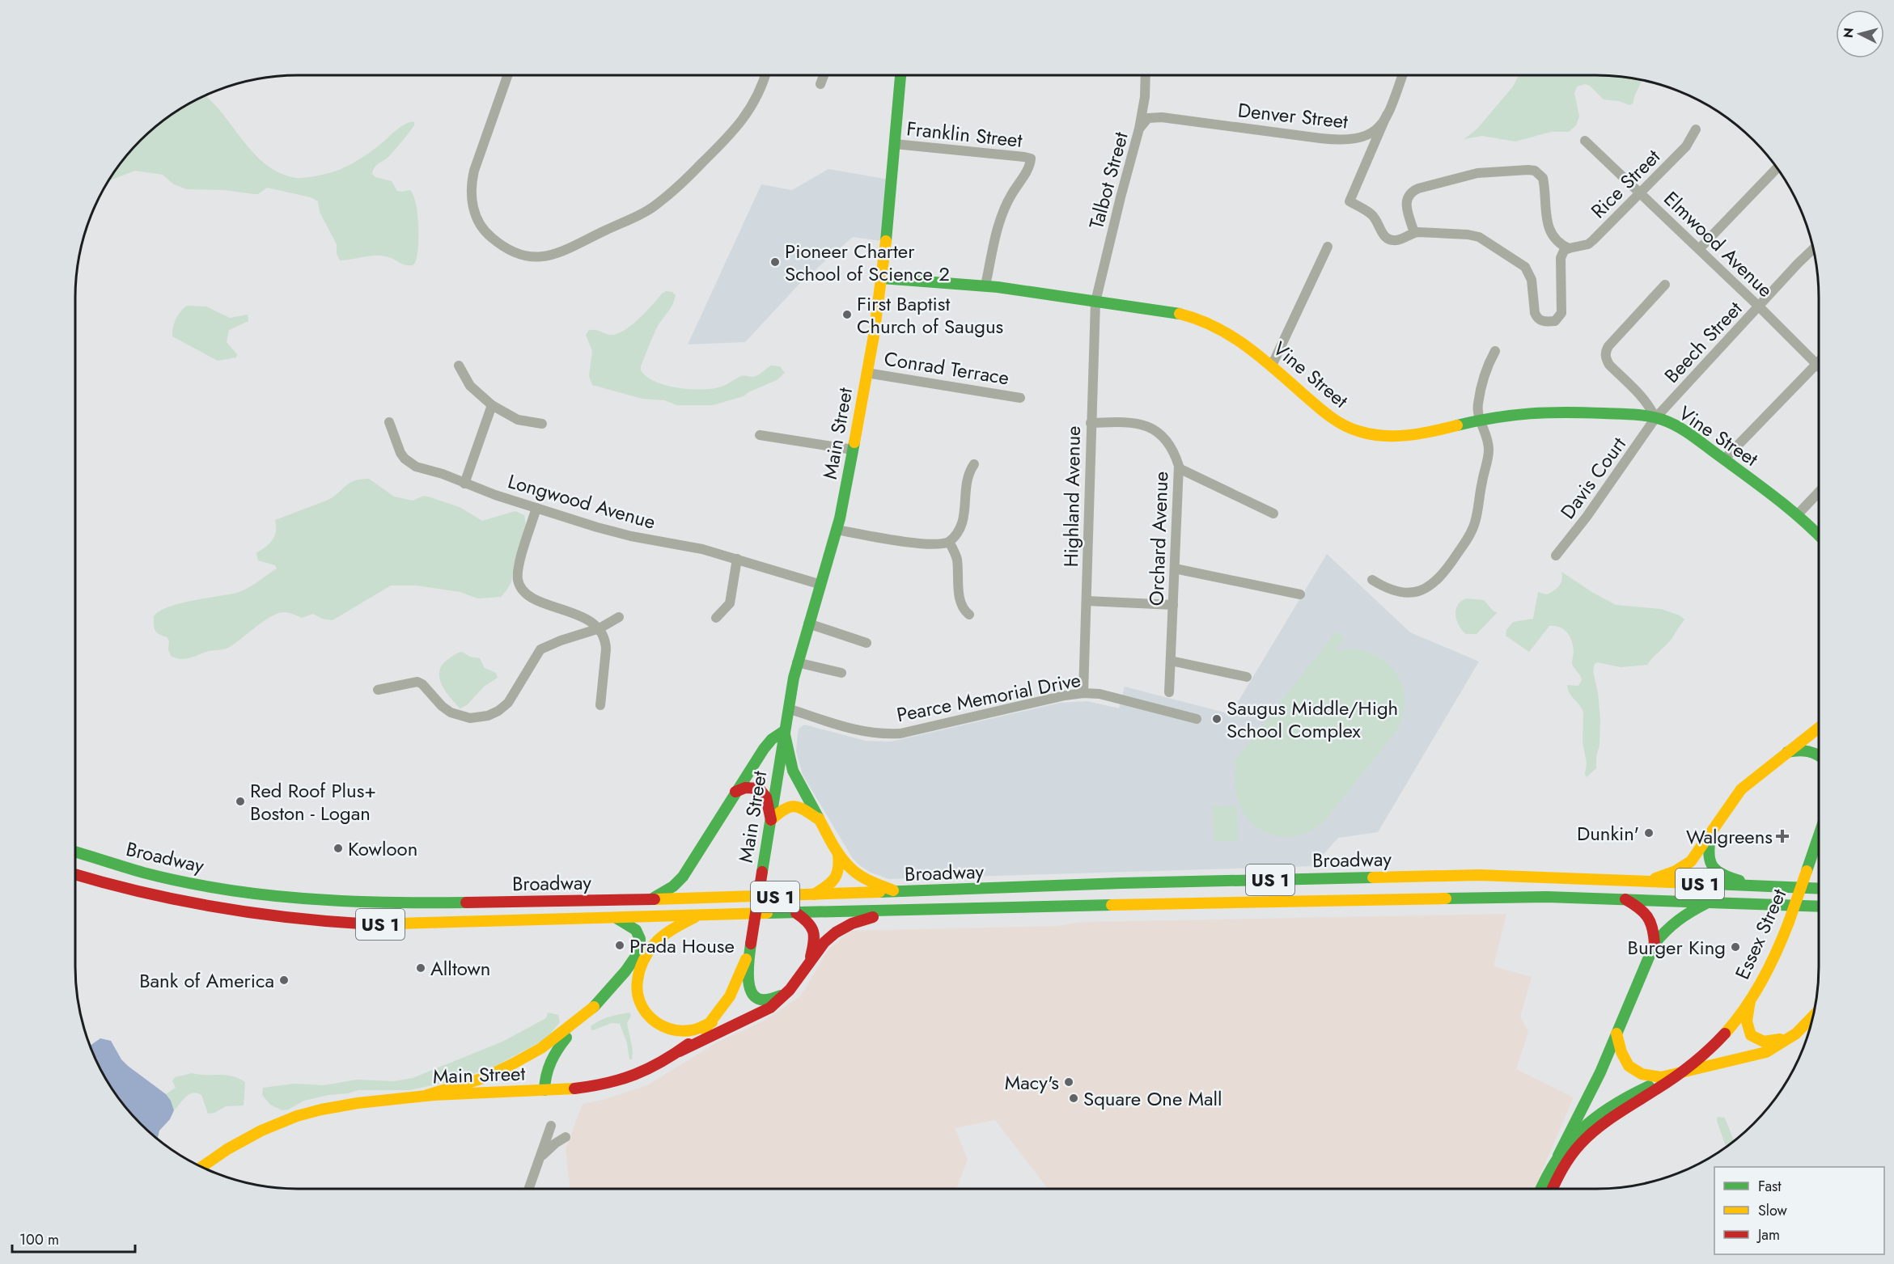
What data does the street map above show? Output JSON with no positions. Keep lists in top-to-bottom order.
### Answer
{
  "streets": {
    "main road": [
      "Vine Street",
      "Main Street",
      "Broadway",
      "US 1",
      "Essex Street"
    ],
    "street": [
      "Denver Street",
      "Franklin Street",
      "Talbot Street",
      "Rice Street",
      "Elmwood Avenue",
      "Beech Street",
      "Conrad Terrace",
      "Davis Court",
      "Highland Avenue",
      "Longwood Avenue",
      "Orchard Avenue",
      "Pearce Memorial Drive"
    ]
  },
  "crossings": [
    ["Denver Street", "Talbot Street"],
    ["Franklin Street", "Vine Street"],
    ["Franklin Street", "Main Street"],
    ["Talbot Street", "Vine Street"],
    ["Talbot Street", "Highland Avenue"],
    ["Rice Street", "Elmwood Avenue"],
    ["Elmwood Avenue", "Beech Street"],
    ["Beech Street", "Vine Street"],
    ["Beech Street", "Davis Court"],
    ["Conrad Terrace", "Main Street"],
    ["Vine Street", "Main Street"],
    ["Vine Street", "Davis Court"],
    ["Vine Street", "Highland Avenue"],
    ["Main Street", "Longwood Avenue"],
    ["Main Street", "Pearce Memorial Drive"],
    ["Highland Avenue", "Orchard Avenue"],
    ["Highland Avenue", "Pearce Memorial Drive"]
  ],
  "places": {
    "other": [
      "Pioneer Charter School of Science 2",
      "First Baptist Church of Saugus",
      "Saugus Middle/High School Complex",
      "Red Roof Plus+ Boston - Logan",
      "Dunkin'",
      "Kowloon",
      "Prada House",
      "Burger King",
      "Alltown",
      "Bank of America",
      "Macy's",
      "Square One Mall"
    ],
    "health": ["Walgreens"]
  },
  "legend": ["Fast", "Slow", "Jam"],
  "scale_bar": "100 m",
  "north": "left"
}
